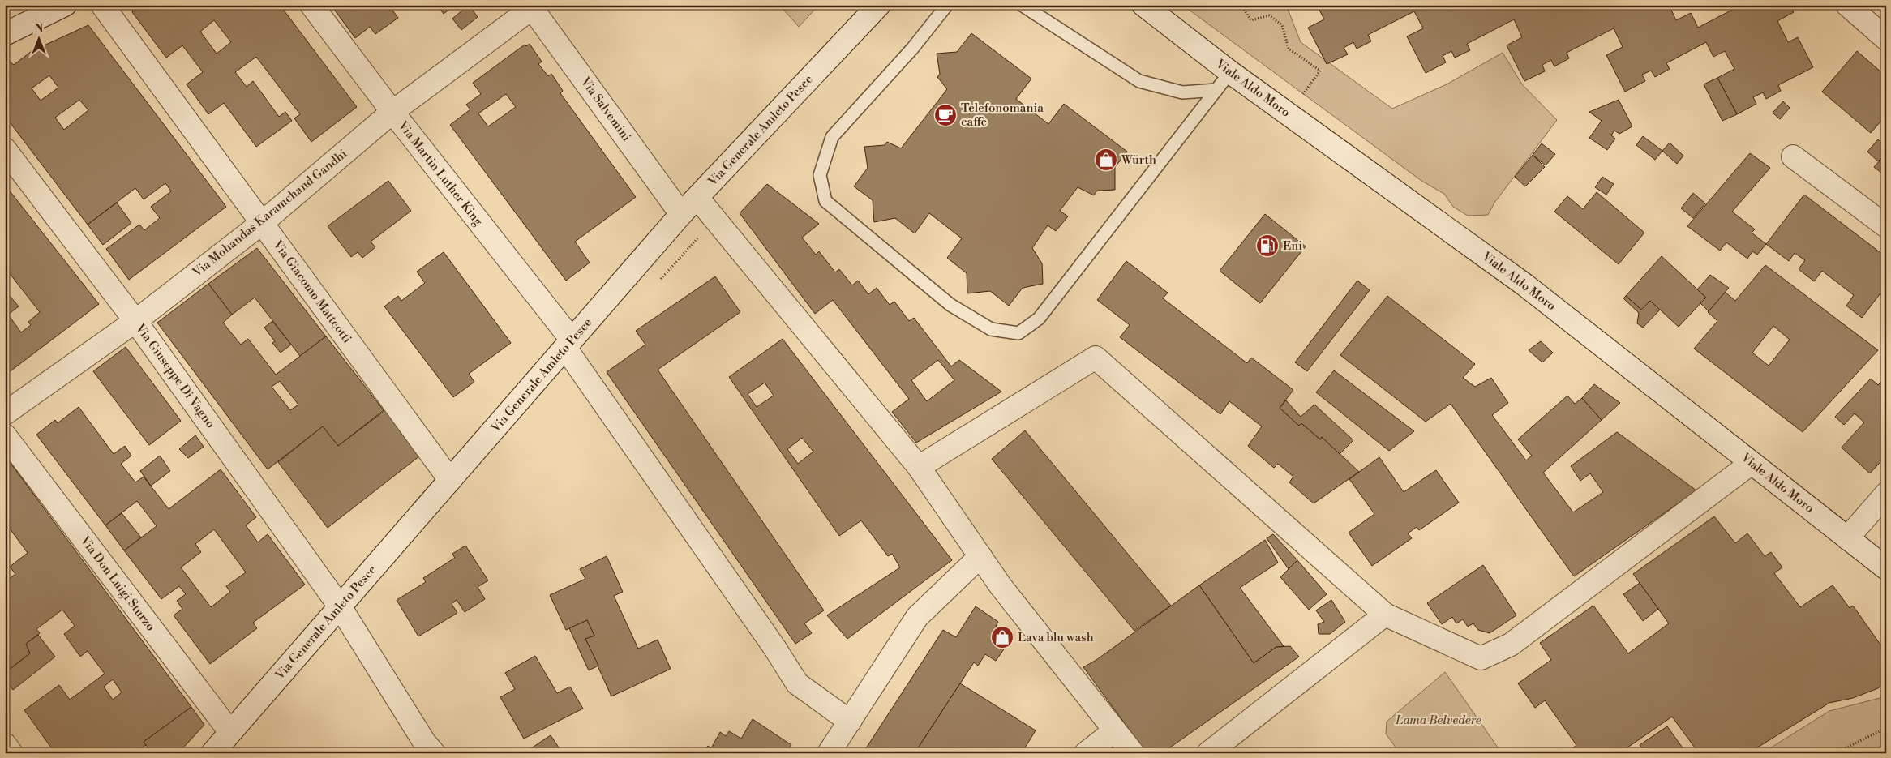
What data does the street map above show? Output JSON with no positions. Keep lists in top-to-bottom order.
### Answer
{
  "streets": {
    "street": [
      "Viale Aldo Moro",
      "Via Salvemini",
      "Via Generale Amleto Pesce",
      "Via Martin Luther King",
      "Via Mohandas Karamchand Gandhi",
      "Via Giacomo Matteotti",
      "Via Giuseppe Di Vagno",
      "Via Don Luigi Sturzo"
    ]
  },
  "crossings": [
    ["Via Salvemini", "Via Generale Amleto Pesce"],
    ["Via Salvemini", "Via Mohandas Karamchand Gandhi"],
    ["Via Generale Amleto Pesce", "Via Martin Luther King"],
    ["Via Generale Amleto Pesce", "Via Giacomo Matteotti"],
    ["Via Generale Amleto Pesce", "Via Giuseppe Di Vagno"],
    ["Via Generale Amleto Pesce", "Via Don Luigi Sturzo"],
    ["Via Martin Luther King", "Via Mohandas Karamchand Gandhi"],
    ["Via Mohandas Karamchand Gandhi", "Via Giacomo Matteotti"],
    ["Via Mohandas Karamchand Gandhi", "Via Giuseppe Di Vagno"]
  ],
  "parks": ["Lama Belvedere"],
  "places": {
    "cafe": ["Telefonomania caffè"],
    "shop": ["Würth", "Lava blu wash"],
    "fuel station": ["Eni"]
  },
  "north": "top"
}
